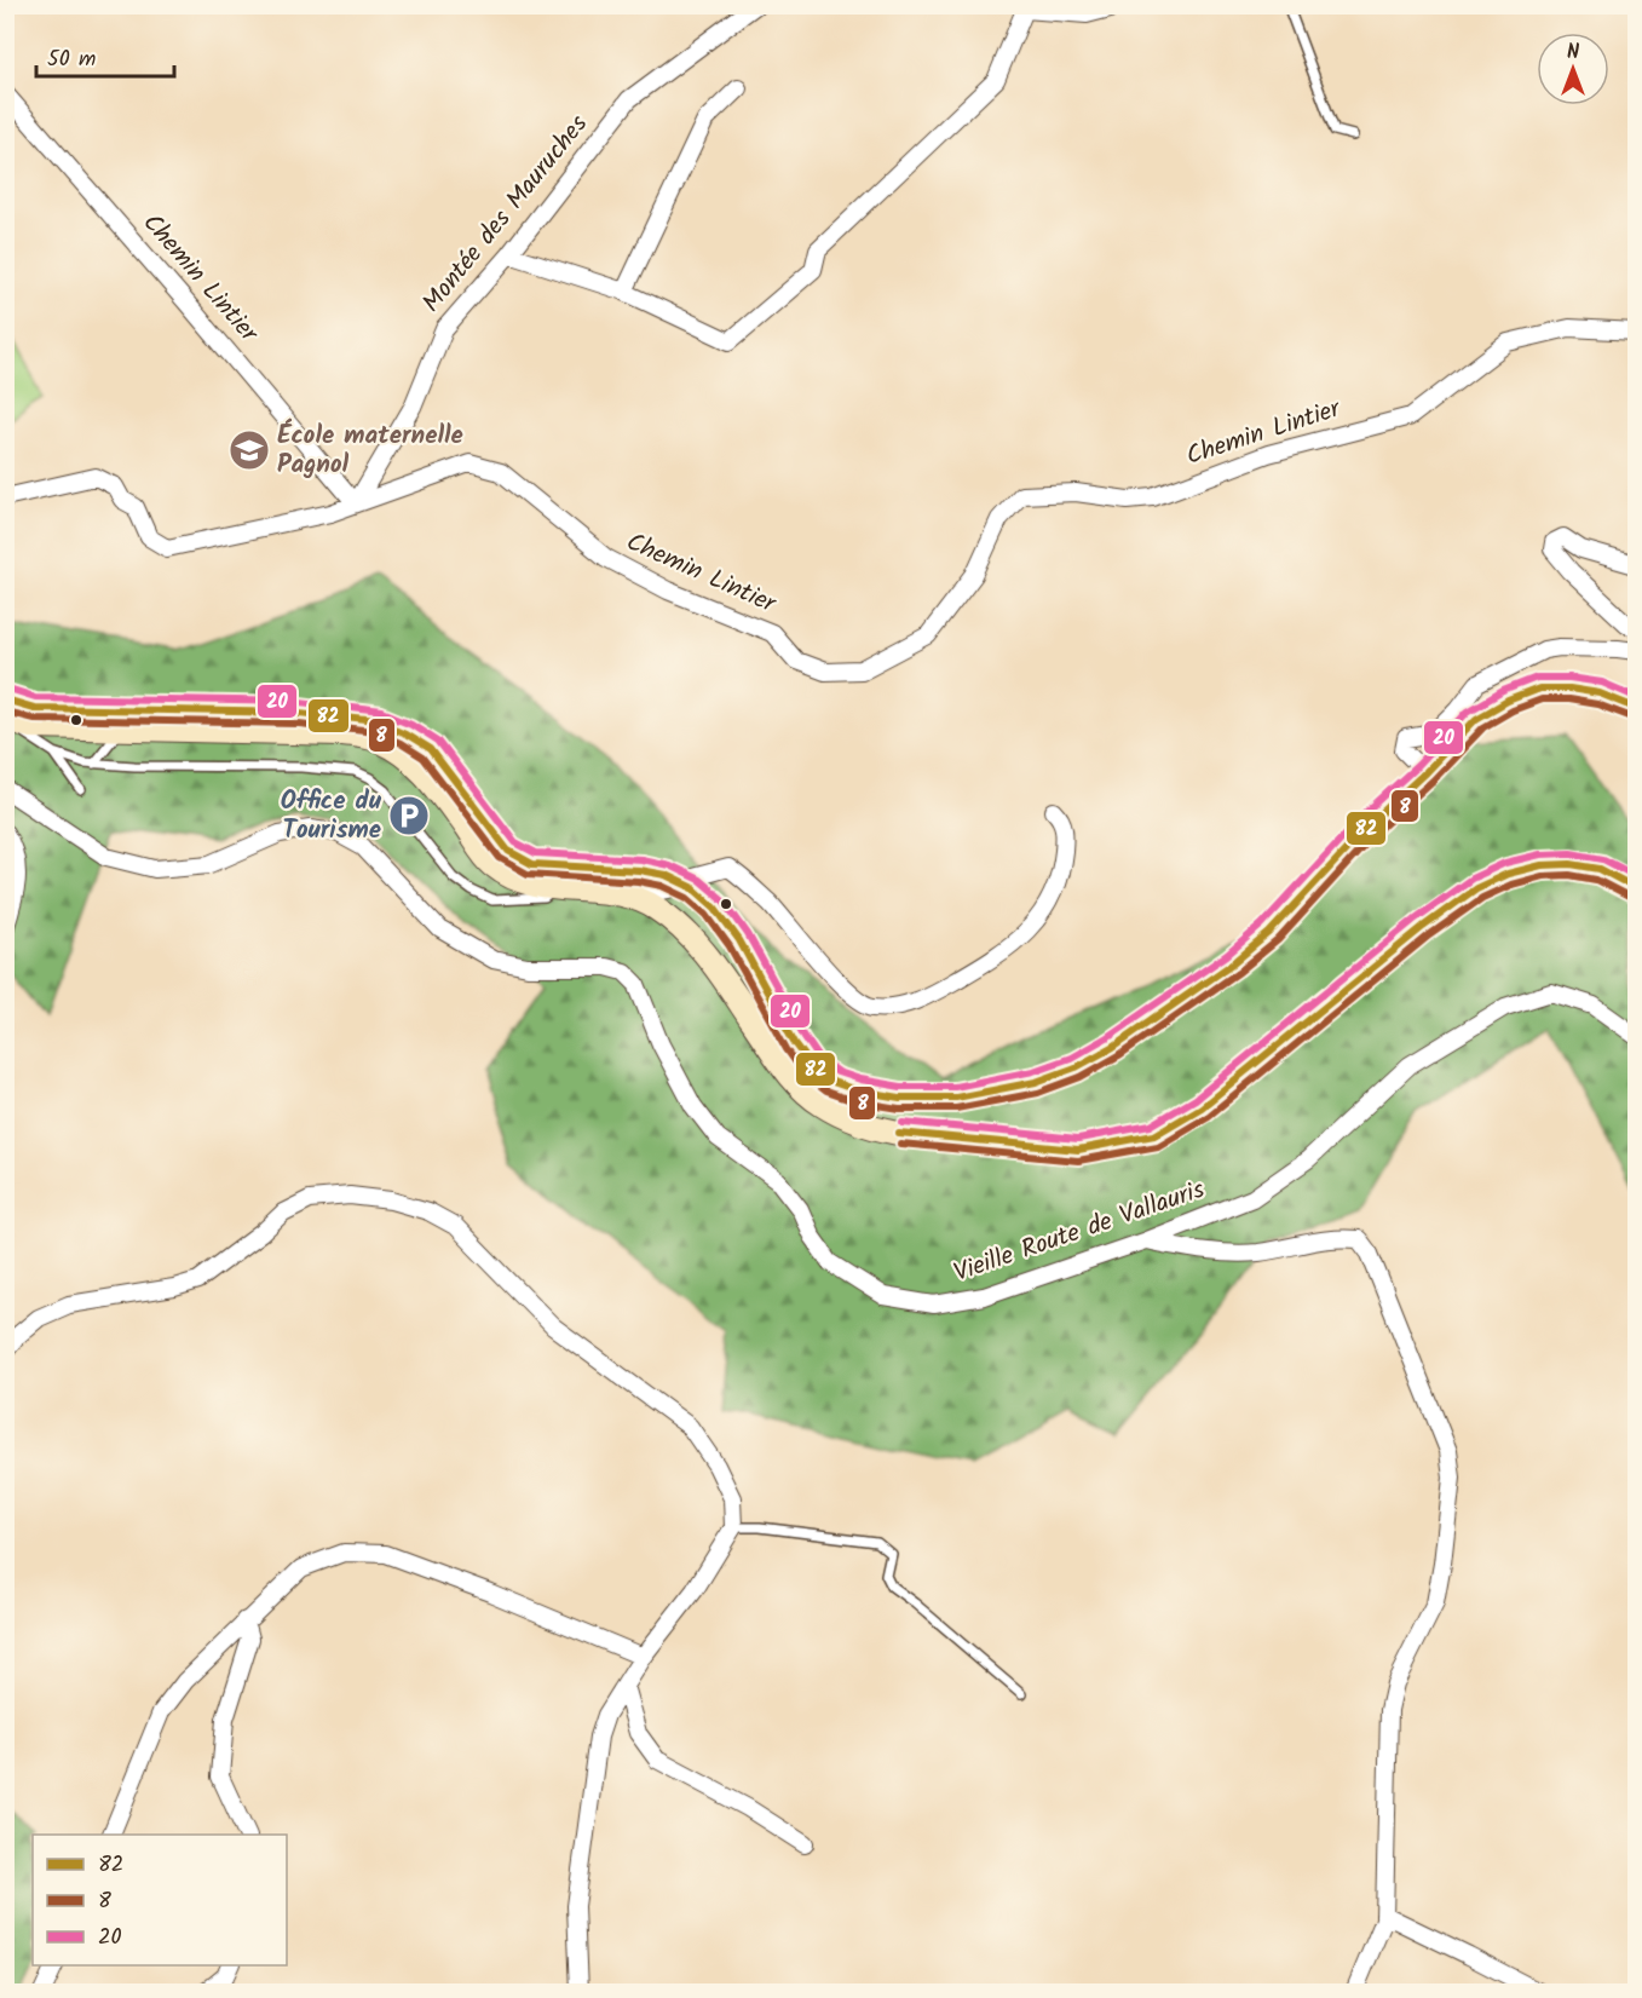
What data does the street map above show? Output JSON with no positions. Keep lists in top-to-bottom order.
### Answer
{
  "streets": {
    "street": ["Montée des Mauruches", "Chemin Lintier", "Vieille Route de Vallauris"]
  },
  "crossings": [
    ["Montée des Mauruches", "Chemin Lintier"]
  ],
  "places": {
    "school or university": ["École maternelle Pagnol"],
    "parking": ["Office du Tourisme"]
  },
  "lines": ["transit line 20", "transit line 82", "transit line 8"],
  "legend": ["82", "8", "20"],
  "scale_bar": "50 m",
  "north": "top"
}
